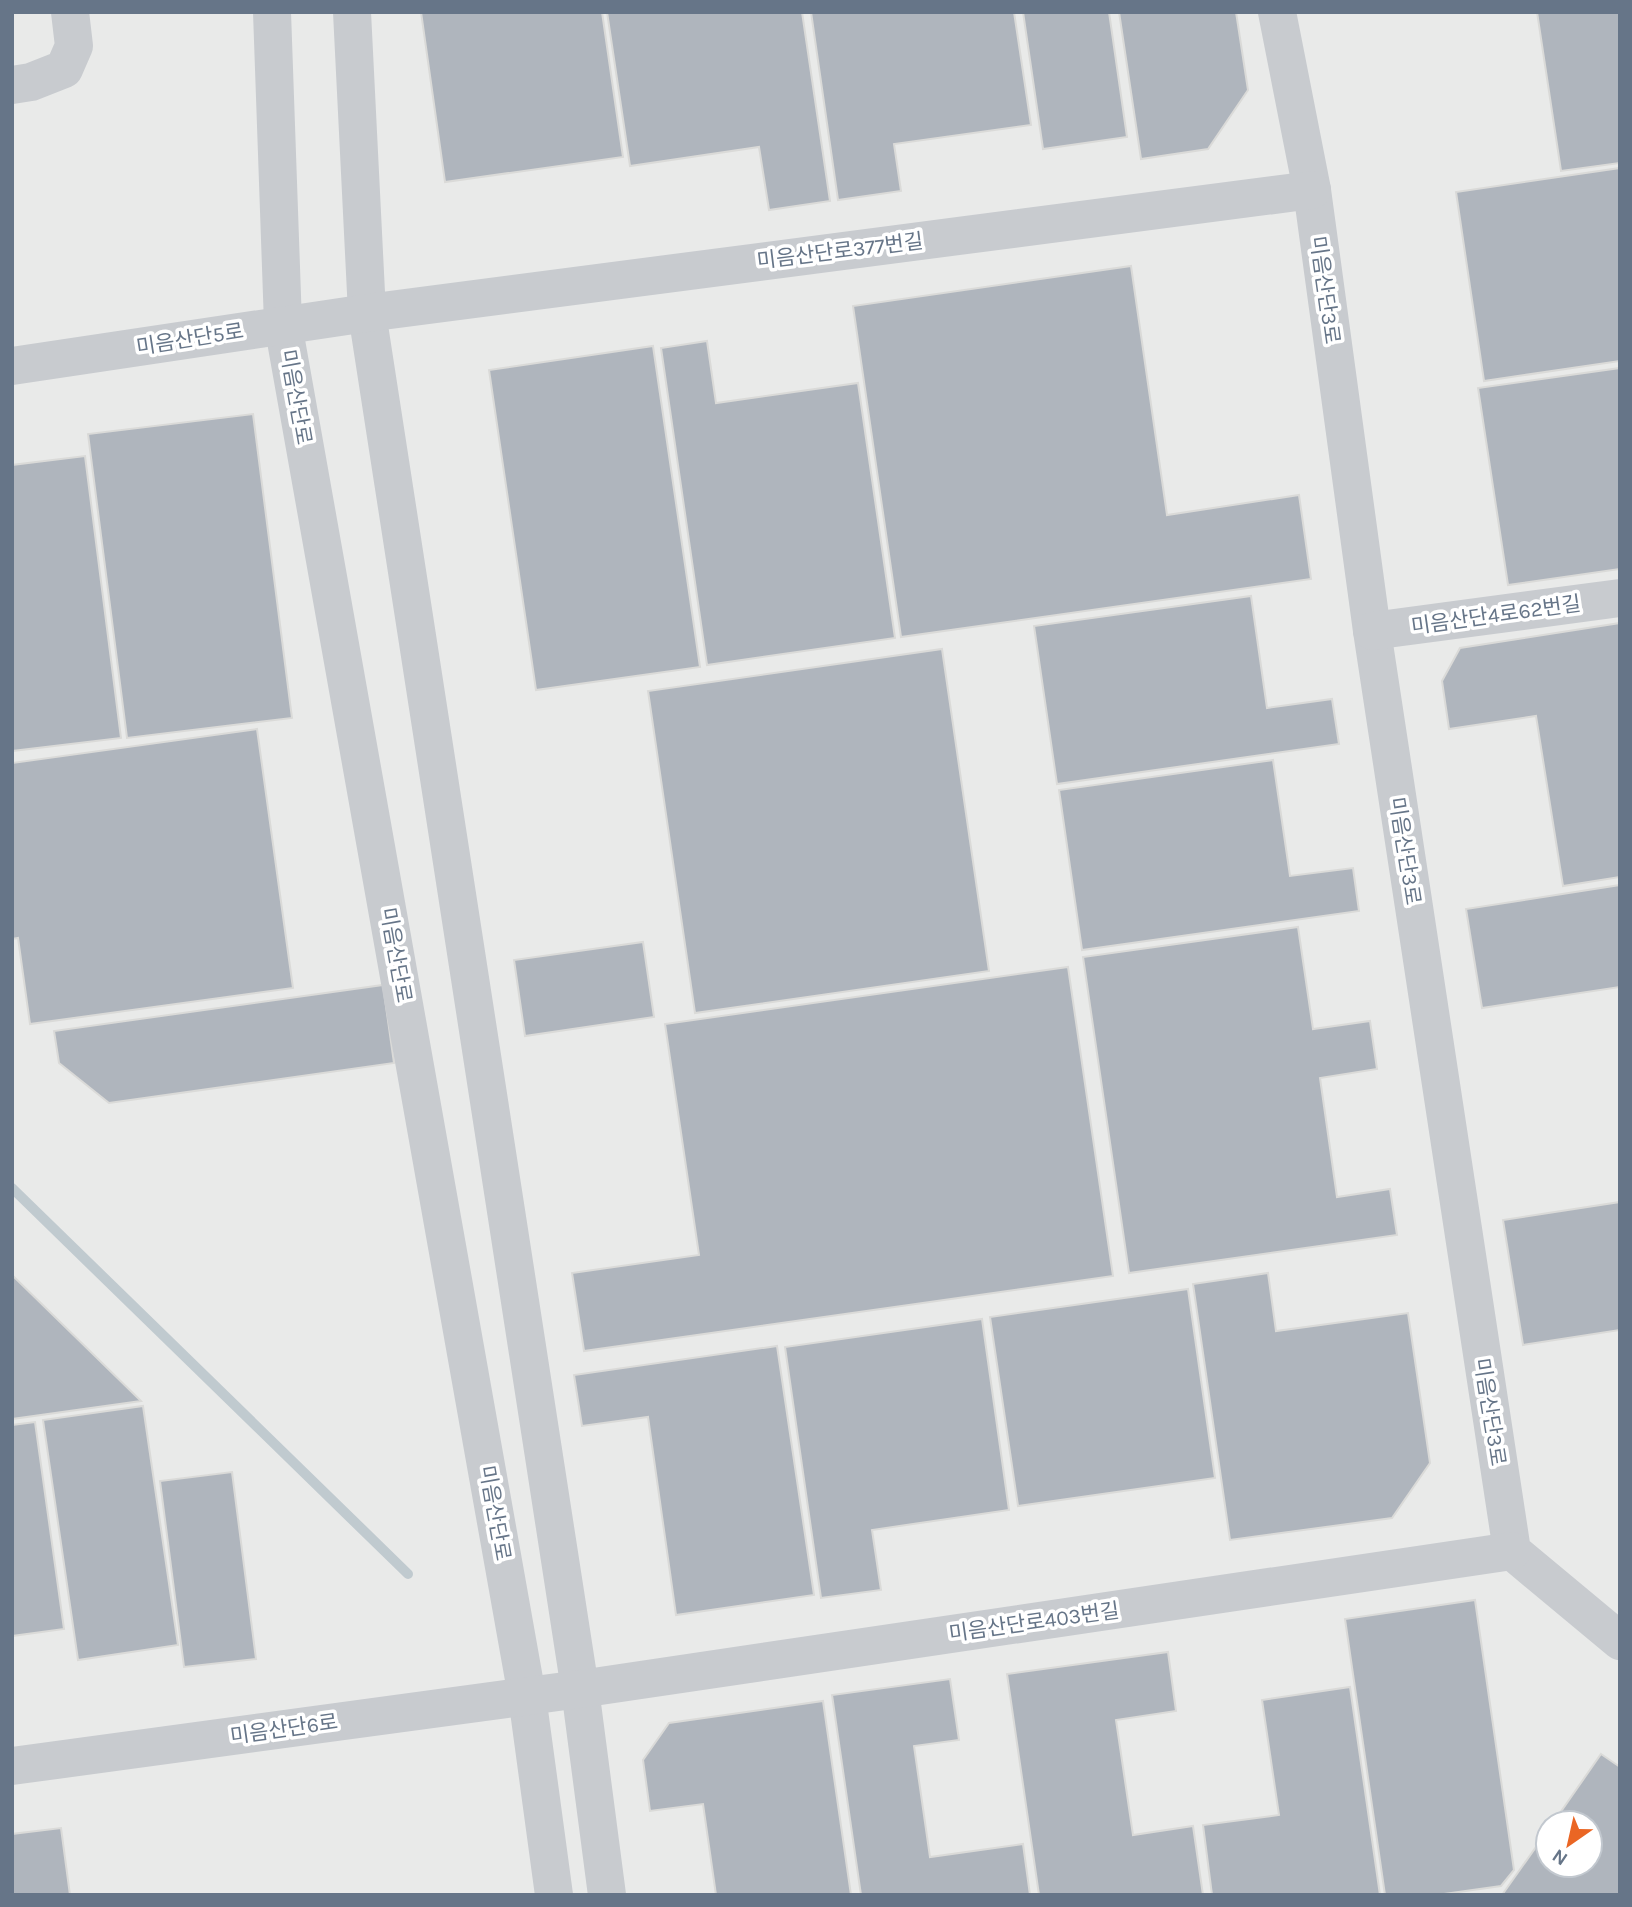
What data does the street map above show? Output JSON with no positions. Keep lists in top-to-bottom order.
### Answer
{
  "streets": {
    "street": [
      "미음산단로377번길",
      "미음산단3로",
      "미음산단5로",
      "미음산단로",
      "미음산단4로62번길",
      "미음산단로403번길",
      "미음산단6로"
    ]
  },
  "crossings": [
    ["미음산단로377번길", "미음산단3로"],
    ["미음산단로377번길", "미음산단5로"],
    ["미음산단로377번길", "미음산단로"],
    ["미음산단3로", "미음산단4로62번길"],
    ["미음산단3로", "미음산단로403번길"],
    ["미음산단5로", "미음산단로"],
    ["미음산단로", "미음산단로403번길"],
    ["미음산단로", "미음산단6로"],
    ["미음산단로403번길", "미음산단6로"]
  ],
  "north": "bottom left"
}
